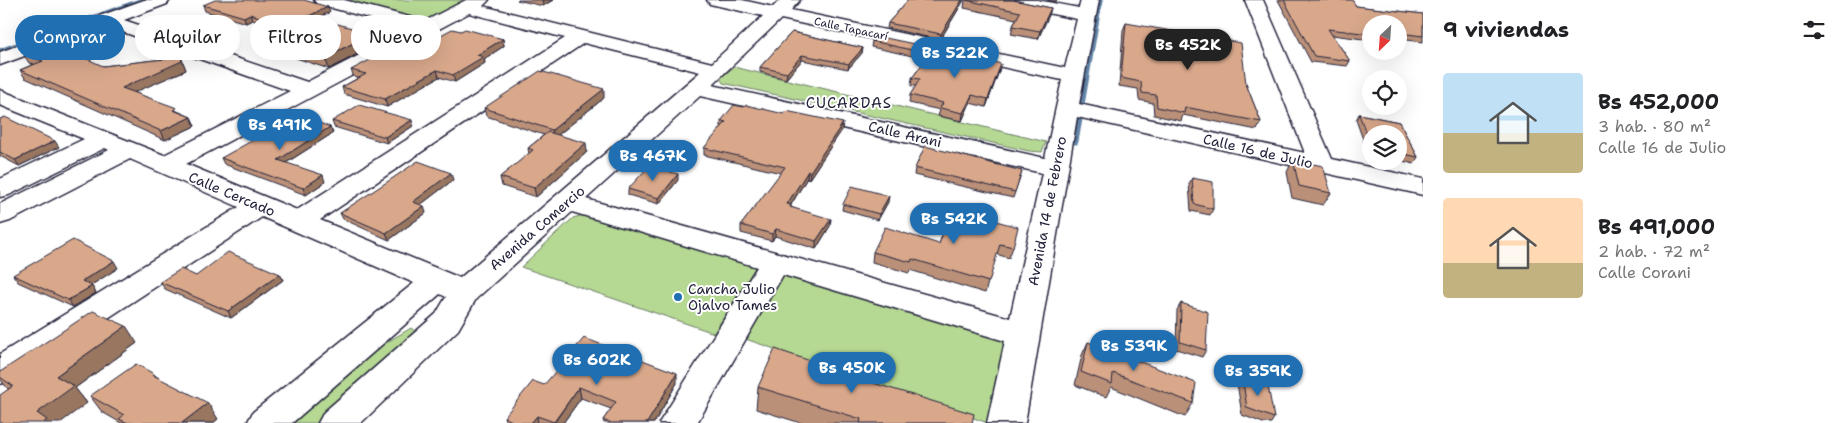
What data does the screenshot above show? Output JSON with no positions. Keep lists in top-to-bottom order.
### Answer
{
  "streets": {
    "street": [
      "Calle Tapacarí",
      "Calle Arani",
      "Calle 16 de Julio",
      "Calle Cercado",
      "Avenida 14 de Febrero",
      "Avenida Comercio"
    ]
  },
  "crossings": [
    ["Calle Tapacarí", "Avenida 14 de Febrero"],
    ["Calle Tapacarí", "Avenida Comercio"],
    ["Calle Arani", "Avenida 14 de Febrero"],
    ["Calle Arani", "Avenida Comercio"],
    ["Calle 16 de Julio", "Avenida 14 de Febrero"],
    ["Calle Cercado", "Avenida Comercio"]
  ],
  "districts": ["CUCARDAS"],
  "places": ["Cancha Julio Ojalvo Tames"],
  "north": "bottom left",
  "page": {
    "heading": "9 viviendas",
    "chip": [
      "Comprar",
      "Alquilar",
      "Filtros",
      "Nuevo"
    ],
    "price": [
      "Bs 452K",
      "Bs 522K",
      "Bs 491K",
      "Bs 467K",
      "Bs 542K",
      "Bs 539K",
      "Bs 602K",
      "Bs 450K",
      "Bs 359K"
    ],
    "list": [
      {
        "name": "Bs 452,000",
        "note": "3 hab. · 80 m² · Calle 16 de Julio"
      },
      {
        "name": "Bs 491,000",
        "note": "2 hab. · 72 m² · Calle Corani"
      }
    ]
  }
}
